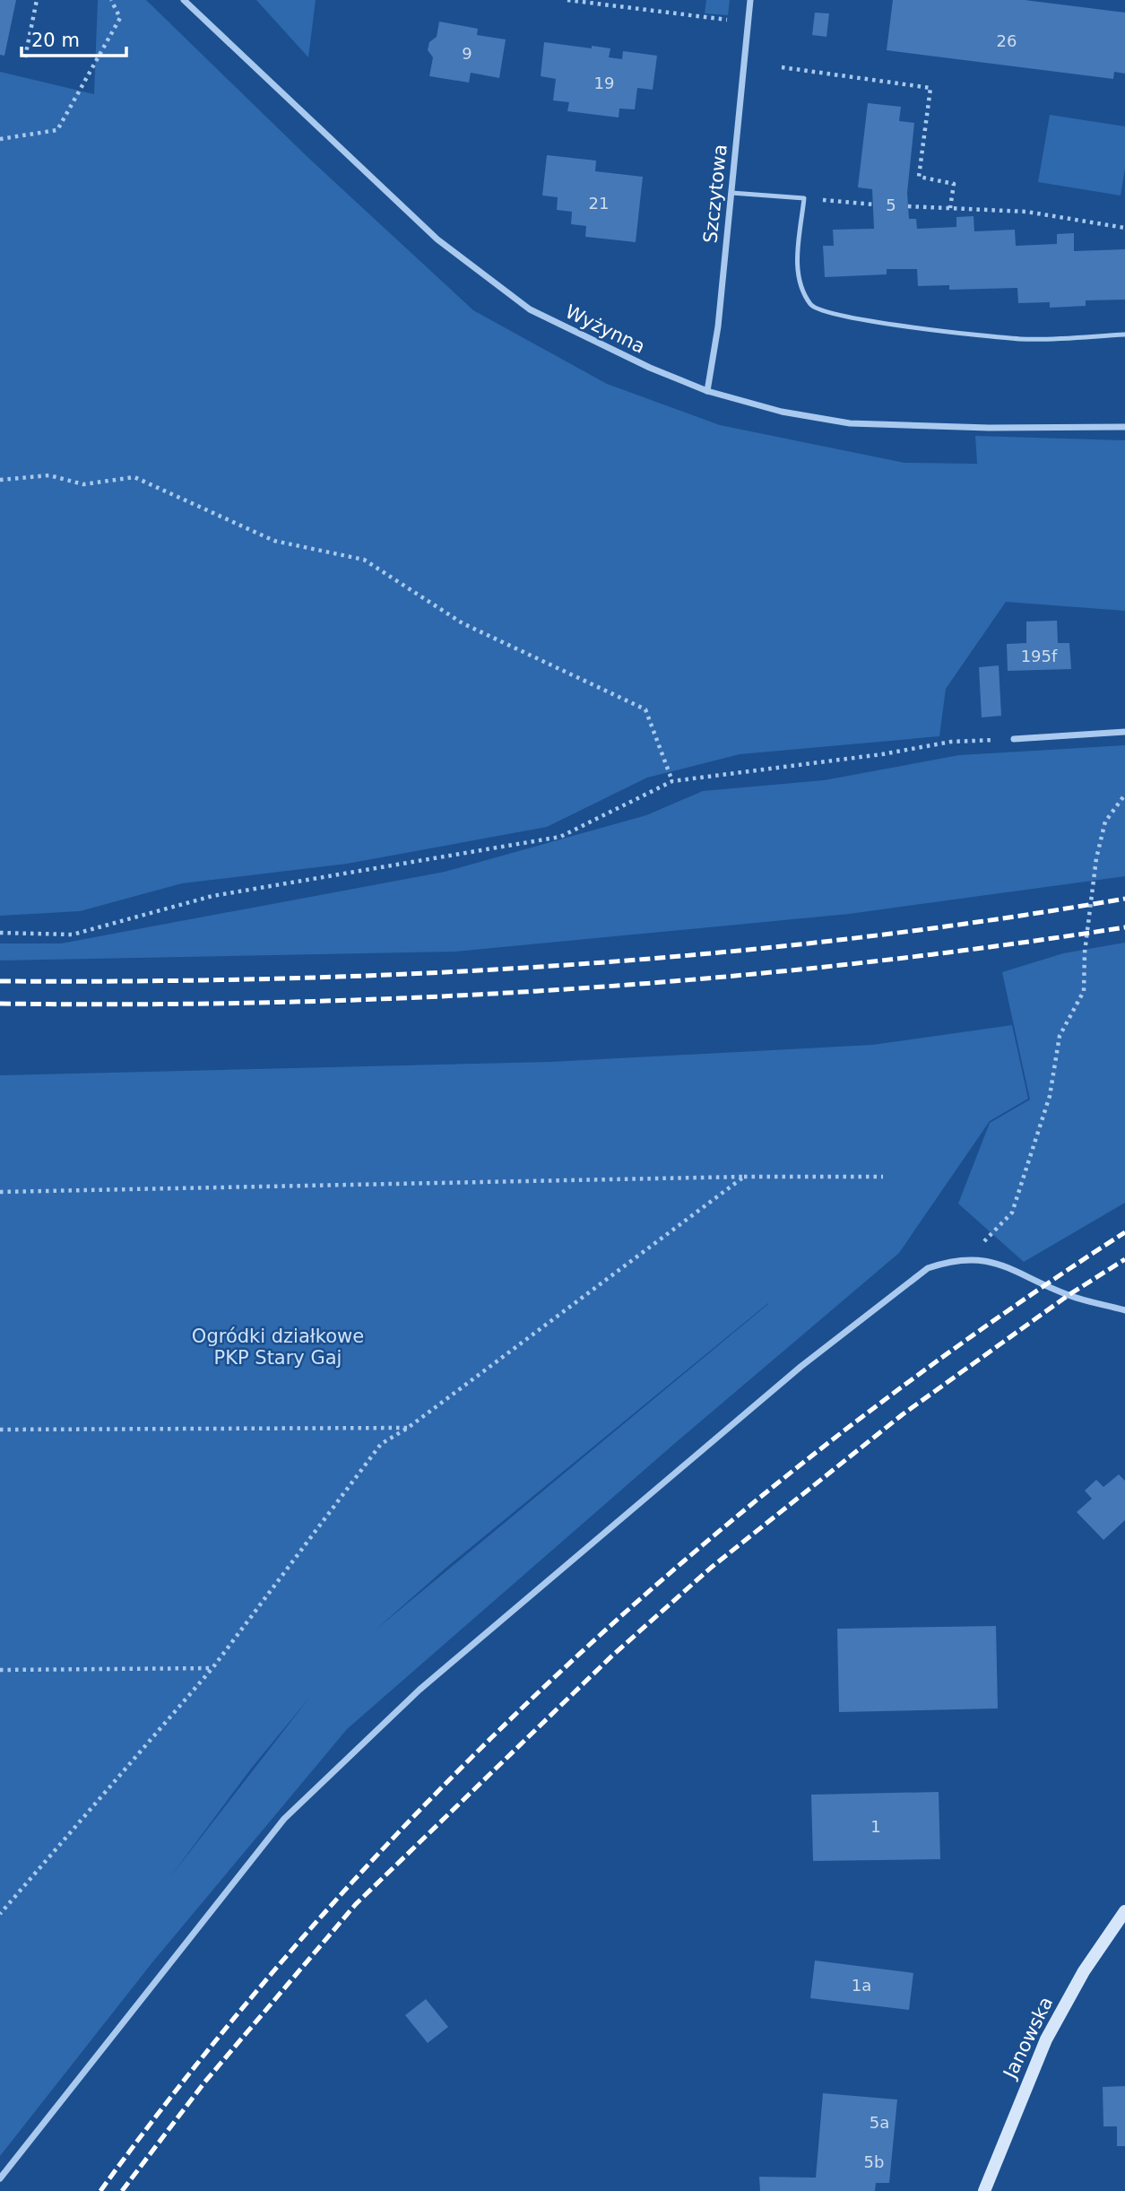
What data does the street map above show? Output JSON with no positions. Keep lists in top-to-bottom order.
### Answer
{
  "streets": {
    "street": ["Szczytowa", "Wyżynna", "Janowska"]
  },
  "crossings": [
    ["Szczytowa", "Wyżynna"]
  ],
  "parks": ["Ogródki działkowe PKP Stary Gaj"],
  "house_numbers": [
    "26",
    "9",
    "19",
    "21",
    "5",
    "195f",
    "1",
    "1a",
    "5a",
    "5b"
  ],
  "scale_bar": "20 m"
}
